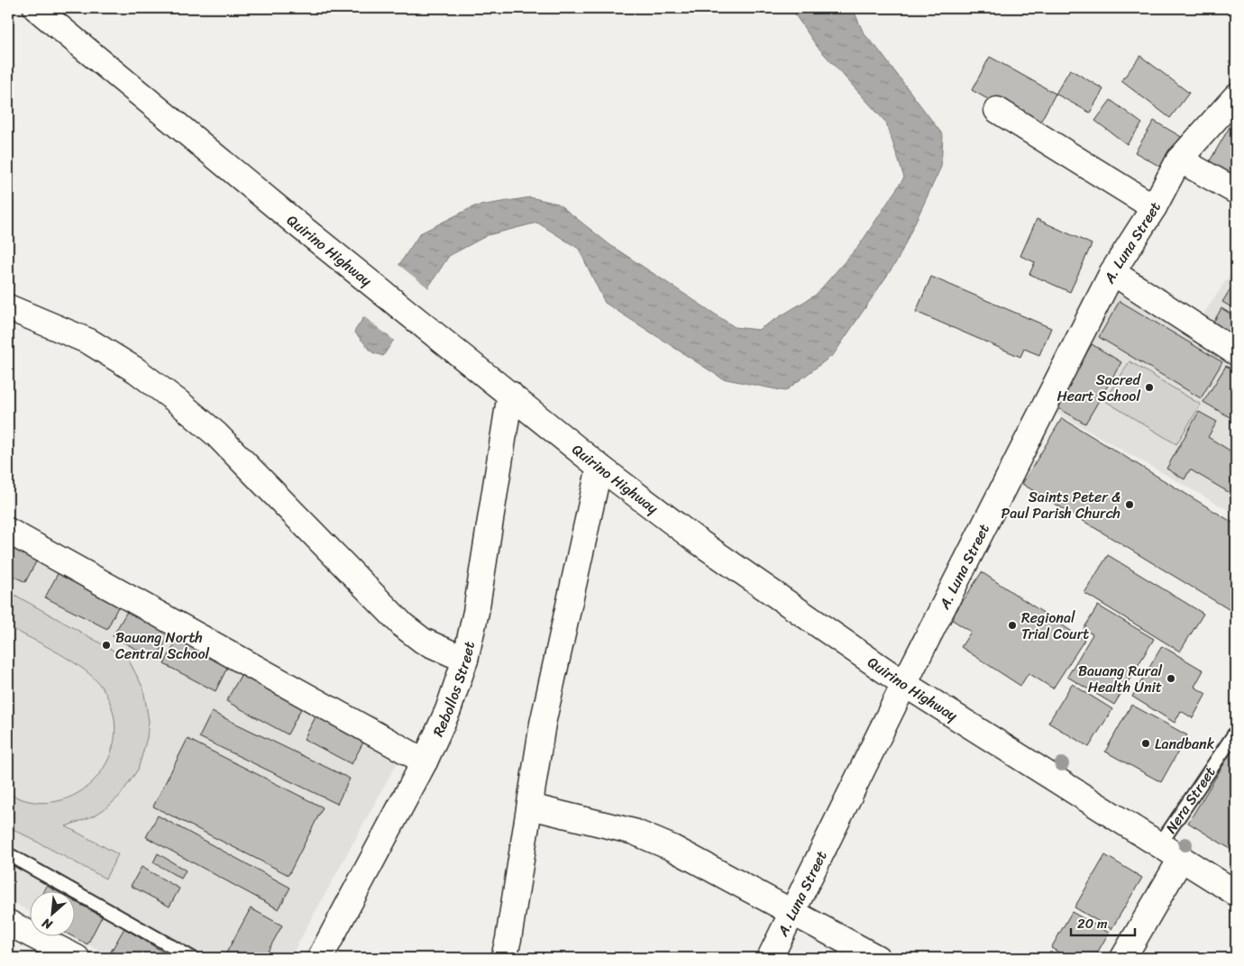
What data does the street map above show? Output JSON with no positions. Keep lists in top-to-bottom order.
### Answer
{
  "streets": {
    "main road": ["A. Luna Street", "Quirino Highway", "Rebollos Street"],
    "lane": ["Nera Street"]
  },
  "crossings": [
    ["A. Luna Street", "Quirino Highway"],
    ["Quirino Highway", "Rebollos Street"],
    ["Quirino Highway", "Nera Street"]
  ],
  "places": [
    "Sacred Heart School",
    "Saints Peter & Paul Parish Church",
    "Regional Trial Court",
    "Bauang North Central School",
    "Bauang Rural Health Unit",
    "Landbank"
  ],
  "scale_bar": "20 m",
  "north": "bottom left"
}
